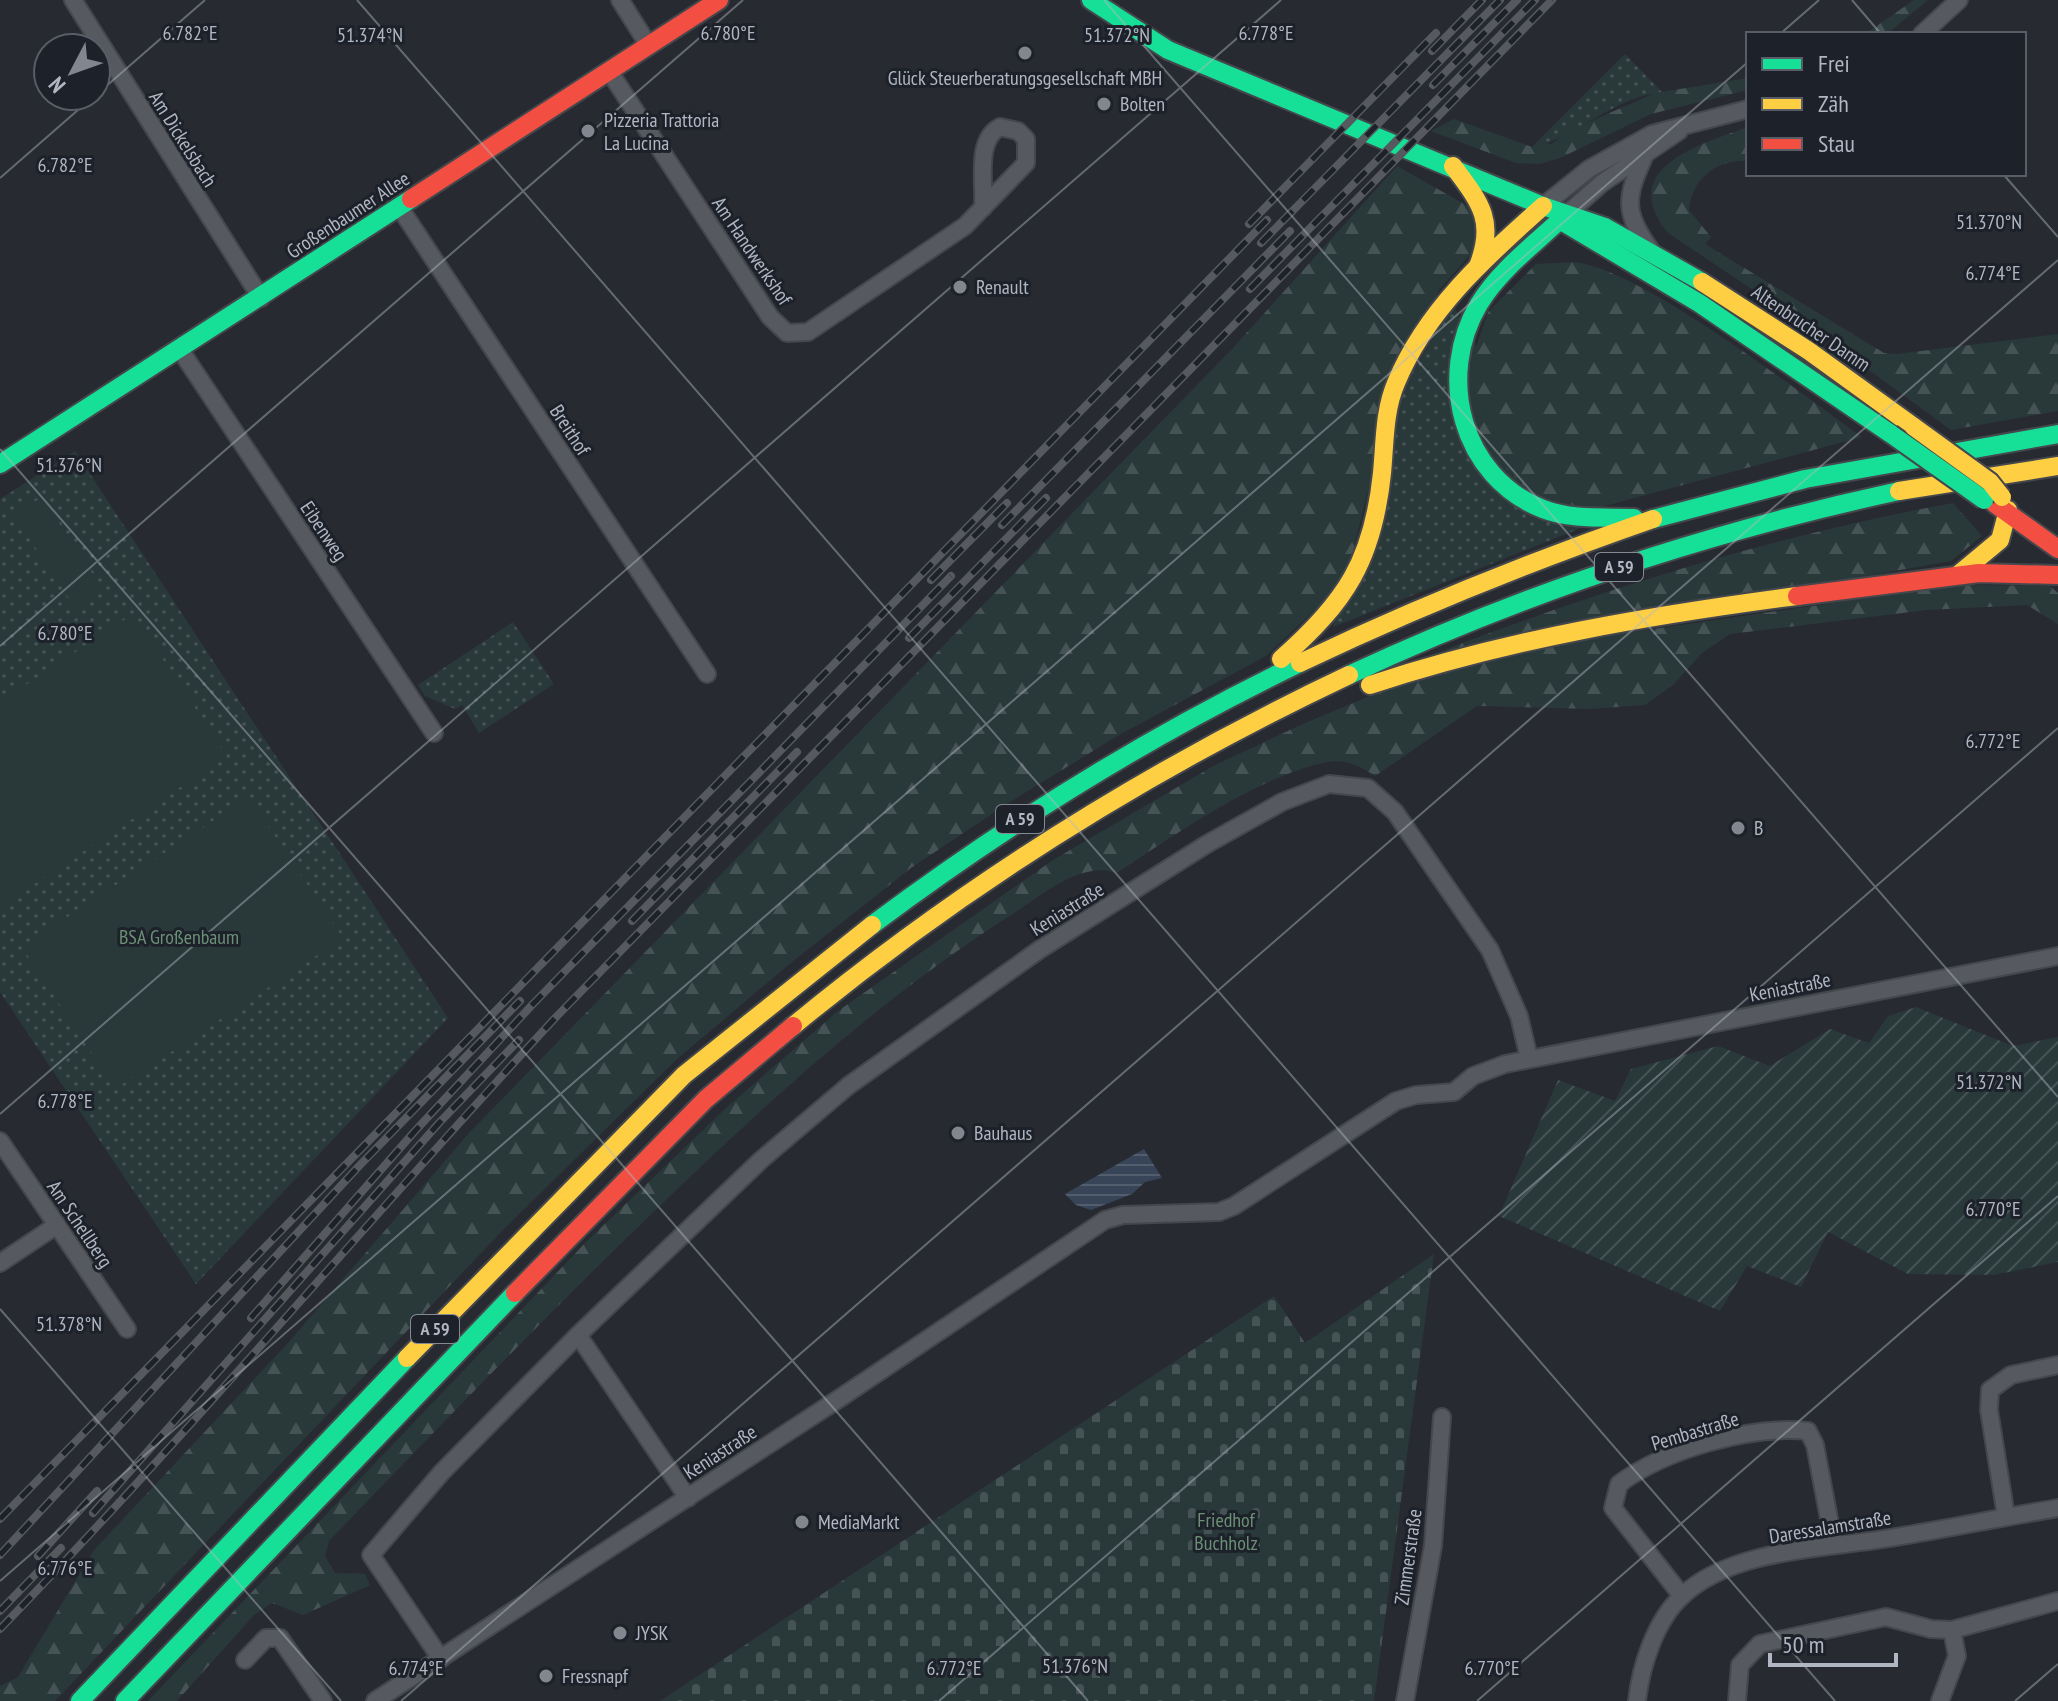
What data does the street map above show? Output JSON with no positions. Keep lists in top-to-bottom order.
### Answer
{
  "streets": {
    "main road": ["Großenbaumer Allee", "Altenbrucher Damm", "A 59"],
    "street": [
      "Am Dickelsbach",
      "Am Handwerkshof",
      "Breithof",
      "Eibenweg",
      "Keniastraße",
      "Am Schellberg",
      "Pembastraße",
      "Daressalamstraße",
      "Zimmerstraße"
    ]
  },
  "crossings": [
    ["Am Dickelsbach", "Großenbaumer Allee"],
    ["Großenbaumer Allee", "Am Handwerkshof"],
    ["Großenbaumer Allee", "Breithof"],
    ["Großenbaumer Allee", "Eibenweg"],
    ["Pembastraße", "Daressalamstraße"]
  ],
  "parks": ["BSA Großenbaum", "Friedhof Buchholz"],
  "places": [
    "Glück Steuerberatungsgesellschaft MBH",
    "Bolten",
    "Pizzeria Trattoria La Lucina",
    "Renault",
    "B",
    "Bauhaus",
    "MediaMarkt",
    "JYSK",
    "Fressnapf"
  ],
  "legend": ["Frei", "Zäh", "Stau"],
  "scale_bar": "50 m",
  "north": "bottom left",
  "coordinates": [
    "6.782°E",
    "6.780°E",
    "6.778°E",
    "51.374°N",
    "51.372°N",
    "51.370°N",
    "6.774°E",
    "51.376°N",
    "6.772°E",
    "6.770°E",
    "51.378°N",
    "6.776°E"
  ]
}
